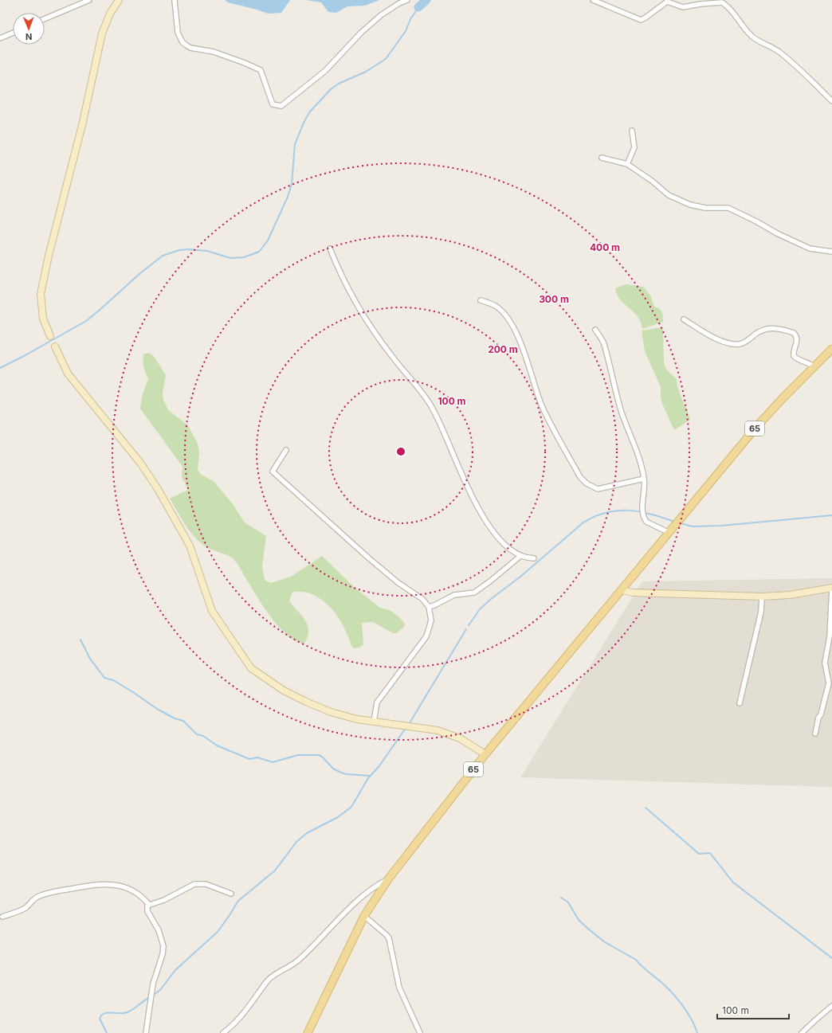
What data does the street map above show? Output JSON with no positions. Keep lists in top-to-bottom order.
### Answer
{
  "streets": {
    "main road": ["65"]
  },
  "scale_bar": "100 m",
  "north": "bottom",
  "rings": [
    "400 m",
    "300 m",
    "200 m",
    "100 m"
  ]
}
